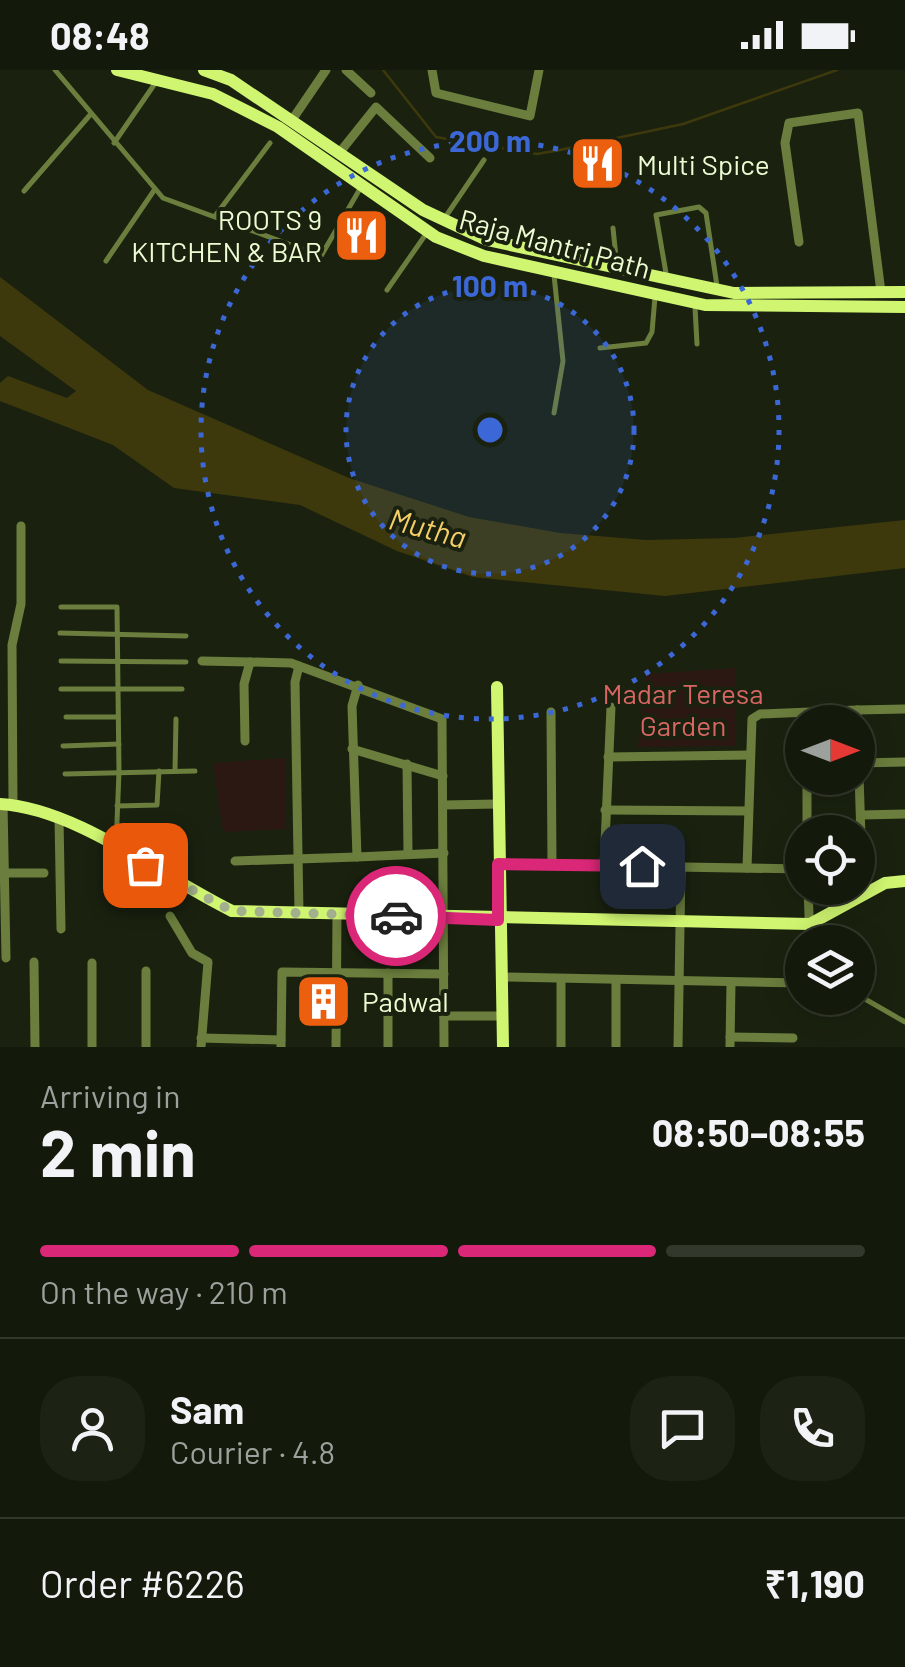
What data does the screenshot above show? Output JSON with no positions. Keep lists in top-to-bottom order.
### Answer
{
  "streets": {
    "main road": ["Raja Mantri Path"]
  },
  "water": ["Mutha"],
  "parks": ["Madar Teresa Garden"],
  "places": {
    "restaurant": ["Multi Spice", "ROOTS 9 KITCHEN & BAR"],
    "building": ["Padwal"]
  },
  "north": "right",
  "page": {
    "status": "08:48",
    "heading": ["2 min", "Arriving in", "08:50–08:55"],
    "panel": [
      "Sam",
      "Courier · 4.8",
      "Order #6226",
      "₹1,190"
    ],
    "bar": "On the way · 210 m"
  },
  "rings": ["200 m", "100 m"]
}
